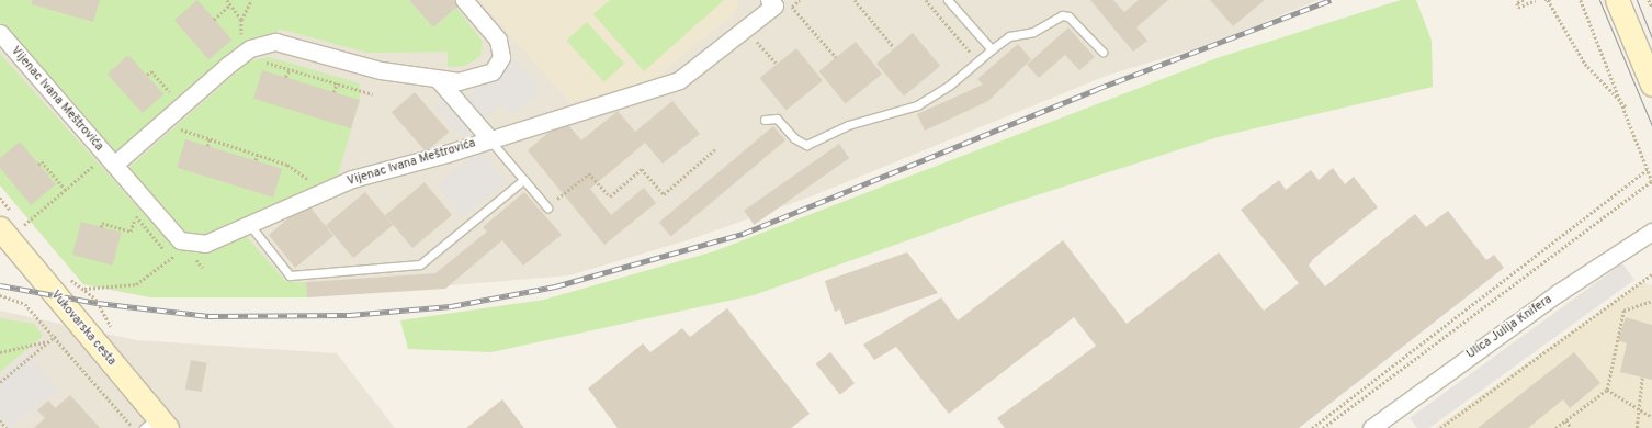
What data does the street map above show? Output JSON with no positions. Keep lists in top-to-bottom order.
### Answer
{
  "streets": {
    "main road": ["Vukovarska cesta"],
    "street": ["Vijenac Ivana Meštrovića", "Ulica Julija Knifera"]
  }
}
